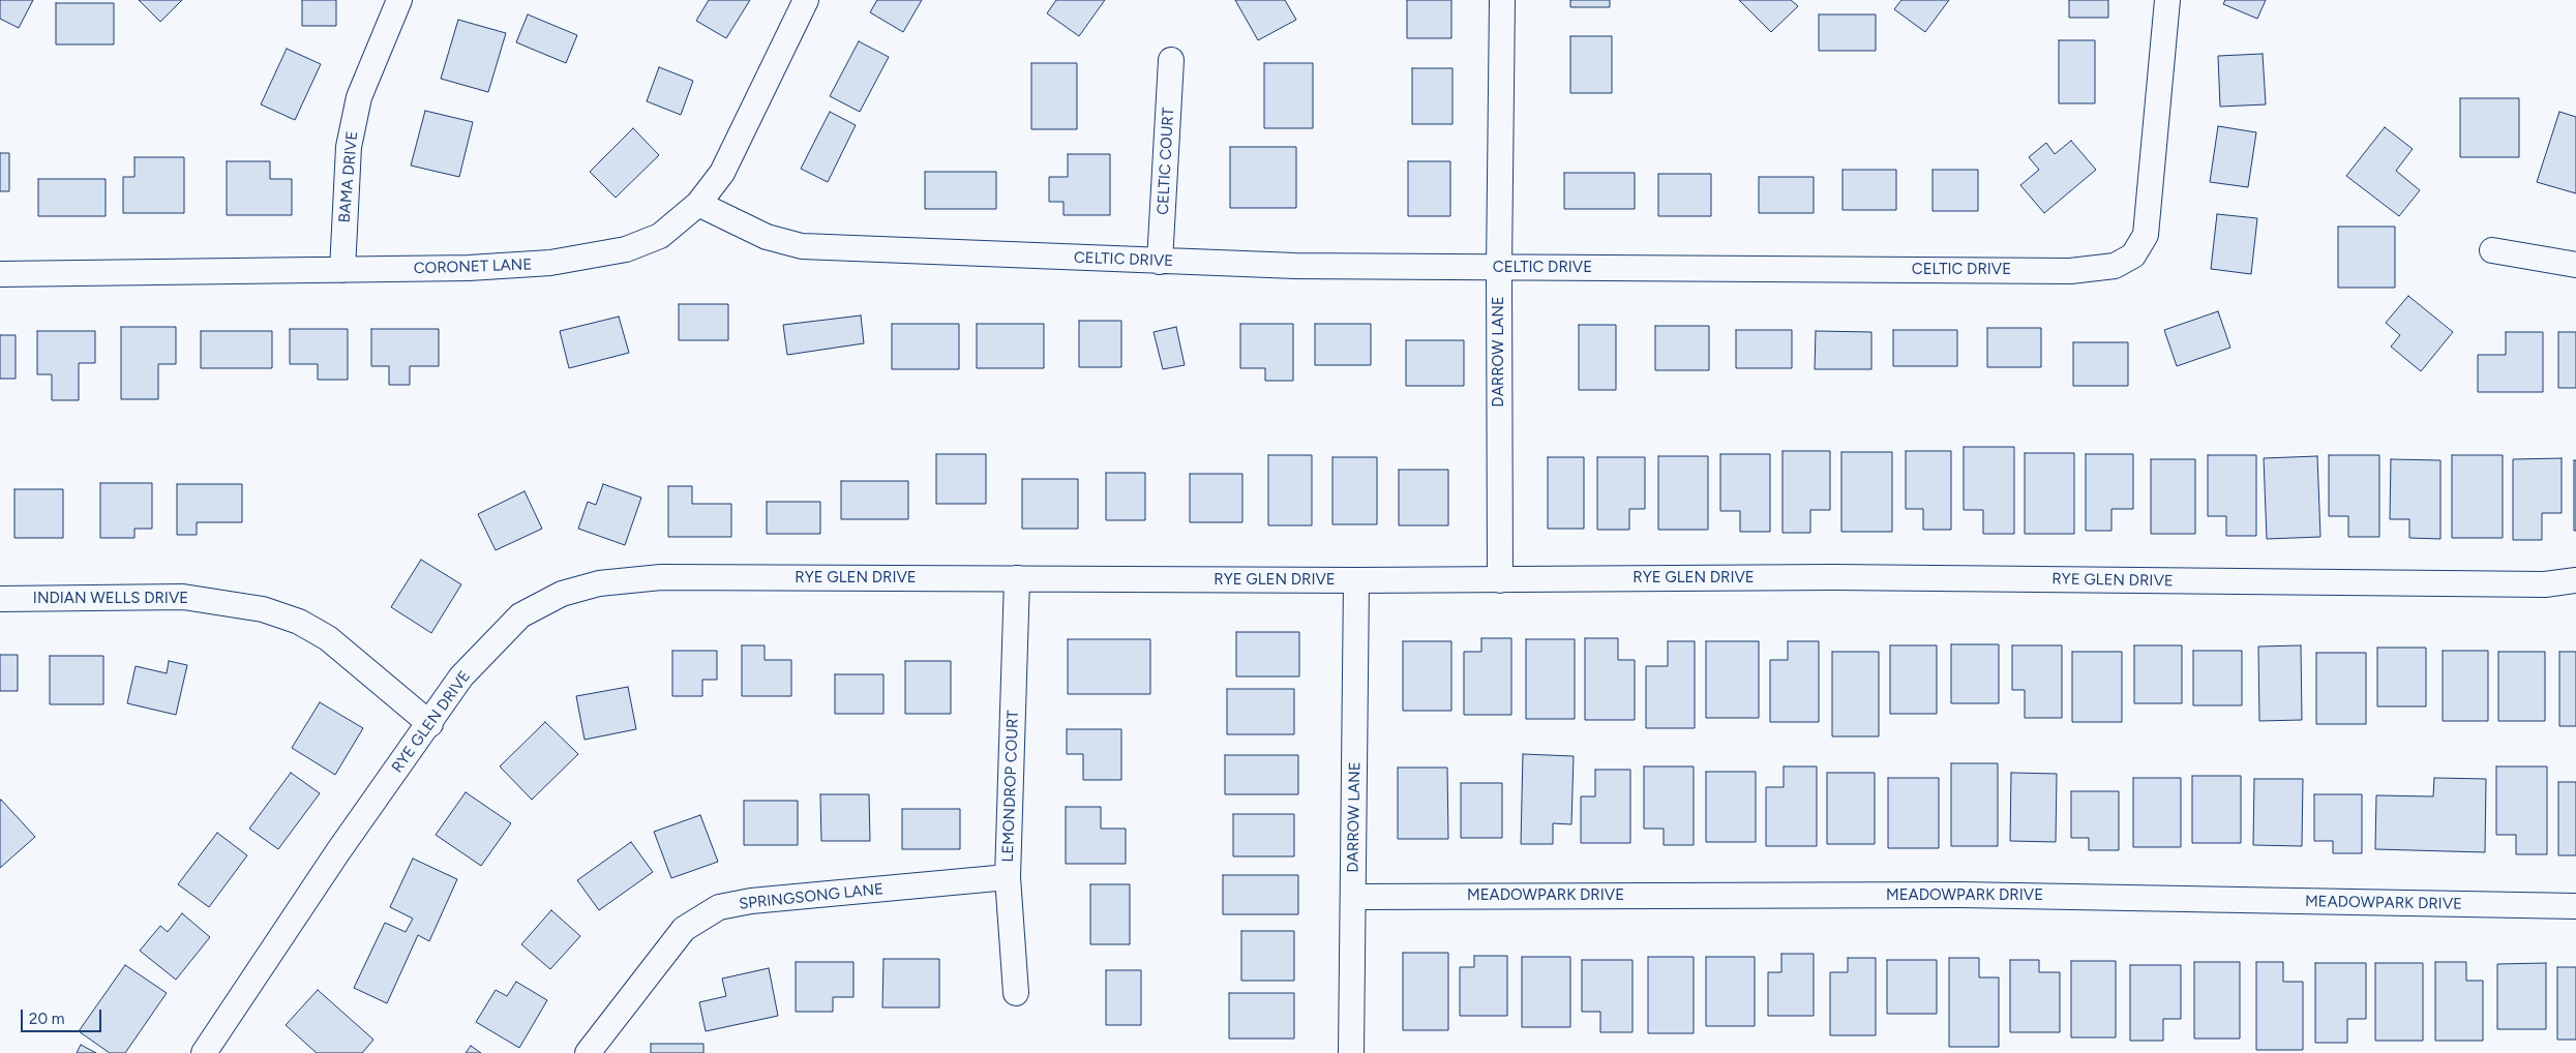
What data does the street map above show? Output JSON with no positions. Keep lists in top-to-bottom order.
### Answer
{
  "streets": {
    "street": [
      "CELTIC COURT",
      "BAMA DRIVE",
      "CELTIC DRIVE",
      "CORONET LANE",
      "DARROW LANE",
      "RYE GLEN DRIVE",
      "INDIAN WELLS DRIVE",
      "LEMONDROP COURT",
      "MEADOWPARK DRIVE",
      "SPRINGSONG LANE"
    ]
  },
  "crossings": [
    ["CELTIC COURT", "CELTIC DRIVE"],
    ["BAMA DRIVE", "CORONET LANE"],
    ["CELTIC DRIVE", "CORONET LANE"],
    ["CELTIC DRIVE", "DARROW LANE"],
    ["DARROW LANE", "RYE GLEN DRIVE"],
    ["DARROW LANE", "MEADOWPARK DRIVE"],
    ["RYE GLEN DRIVE", "INDIAN WELLS DRIVE"],
    ["RYE GLEN DRIVE", "LEMONDROP COURT"],
    ["LEMONDROP COURT", "SPRINGSONG LANE"]
  ],
  "scale_bar": "20 m"
}
